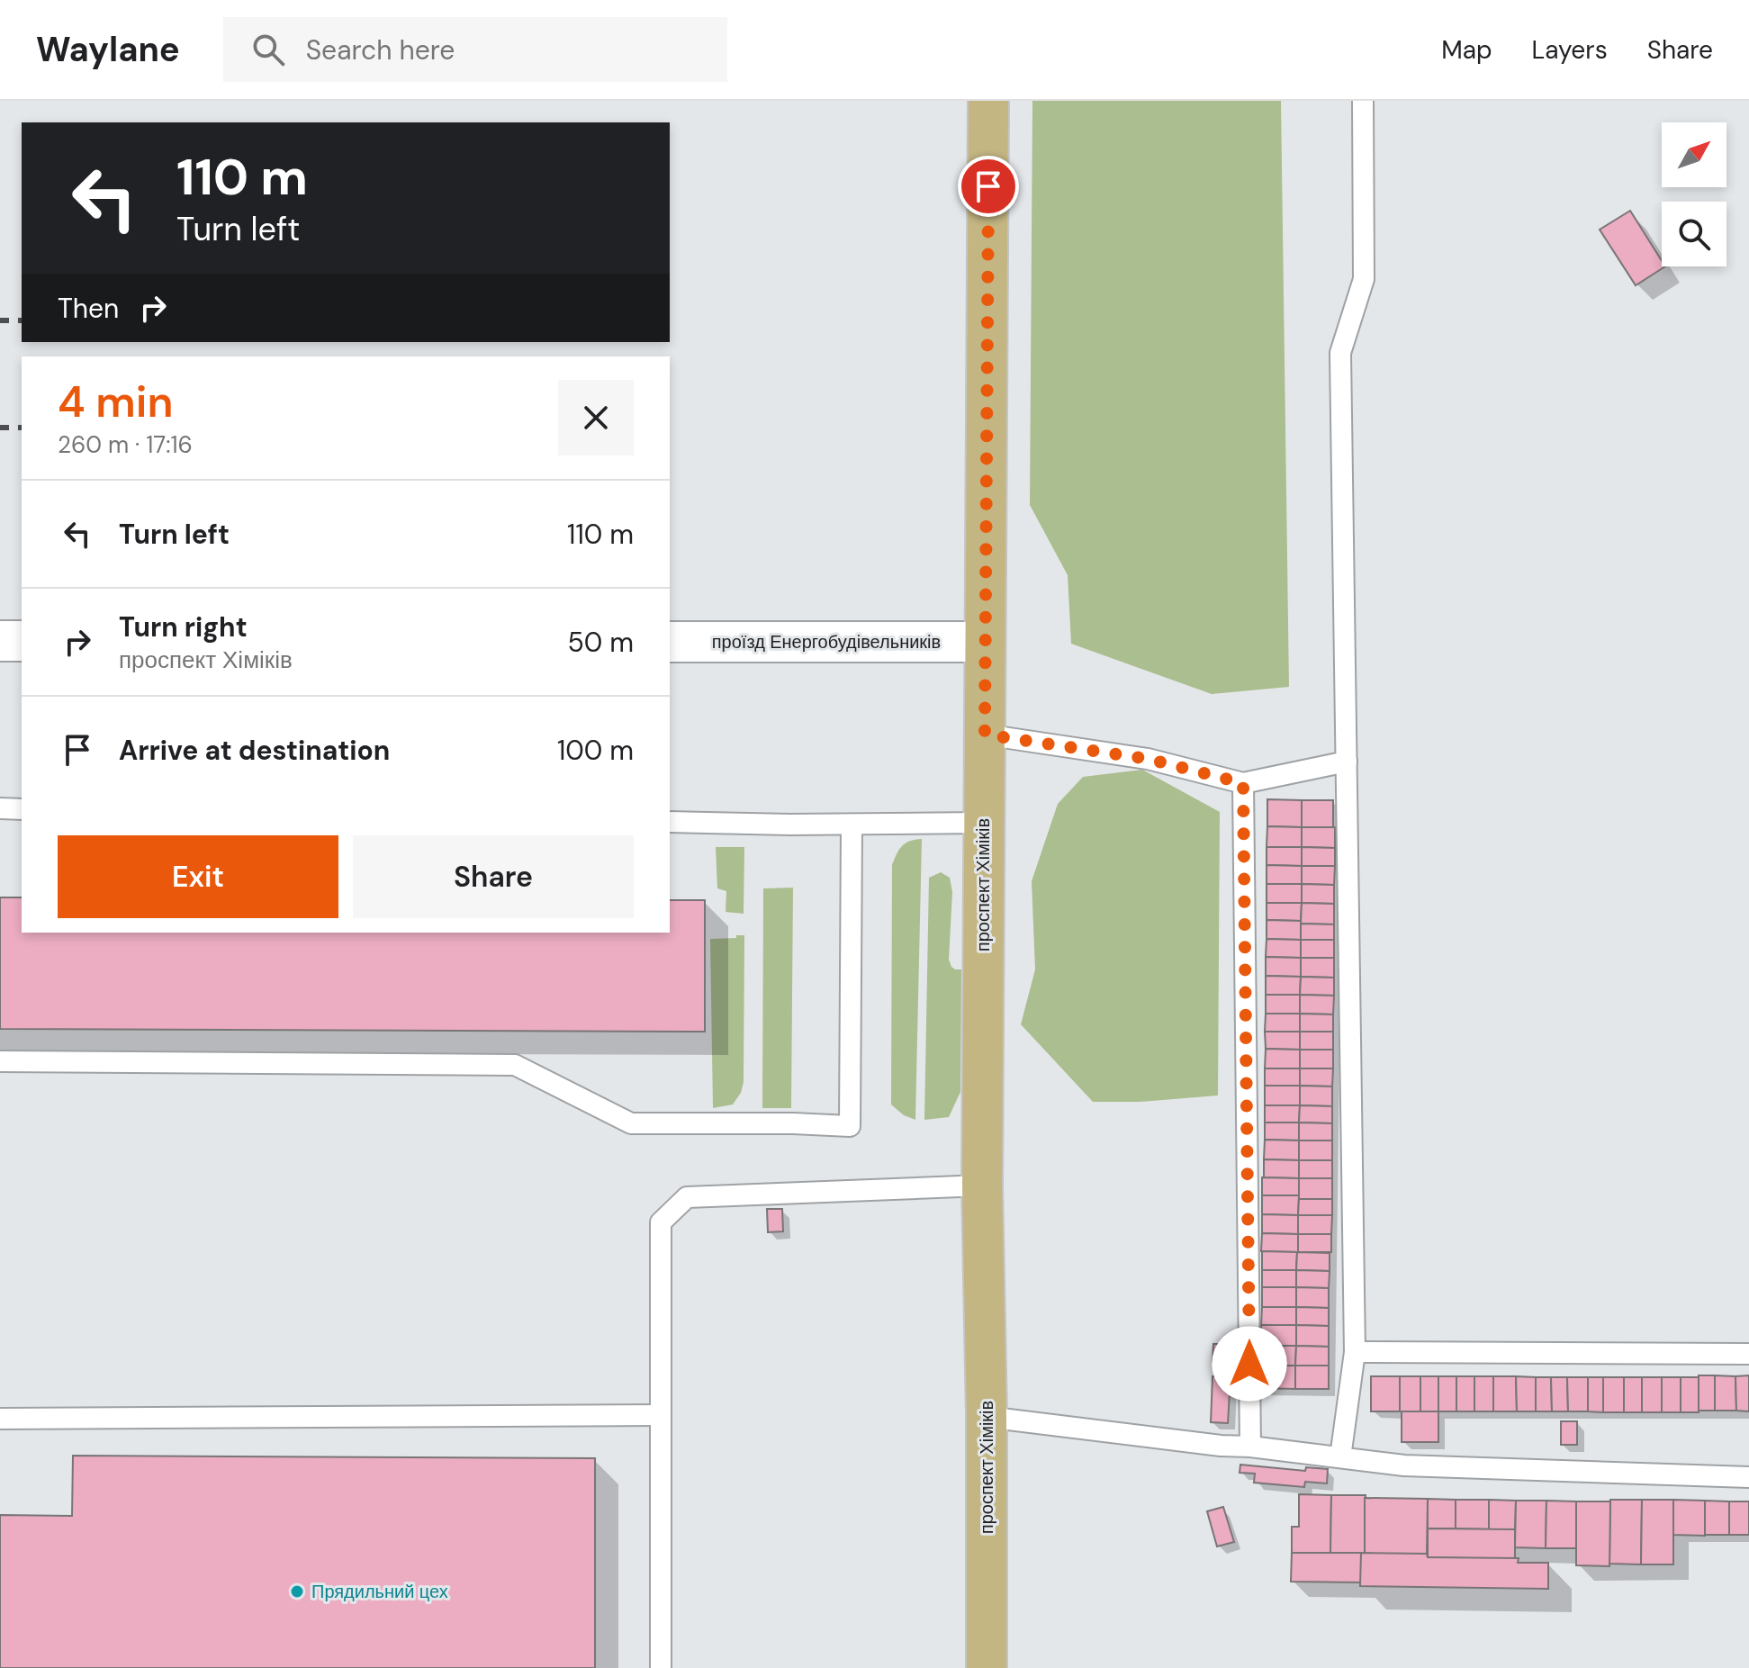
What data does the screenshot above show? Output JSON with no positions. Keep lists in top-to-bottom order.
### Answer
{
  "streets": {
    "main road": ["проспект Хіміків"],
    "street": ["проїзд Енергобудівельників"]
  },
  "crossings": [
    ["проїзд Енергобудівельників", "проспект Хіміків"]
  ],
  "places": ["Прядильний цех"],
  "north": "top right",
  "page": {
    "header": "Waylane",
    "search": "Search here",
    "nav": ["Map", "Layers", "Share"],
    "turn": ["110 m", "Turn left"],
    "then": "Then",
    "heading": ["4 min", "260 m · 17:16"],
    "list": [
      {
        "name": "Turn left",
        "value": "110 m"
      },
      {
        "name": "Turn right",
        "note": "проспект Хіміків",
        "value": "50 m"
      },
      {
        "name": "Arrive at destination",
        "value": "100 m"
      }
    ],
    "buttons": ["Exit", "Share"]
  }
}
